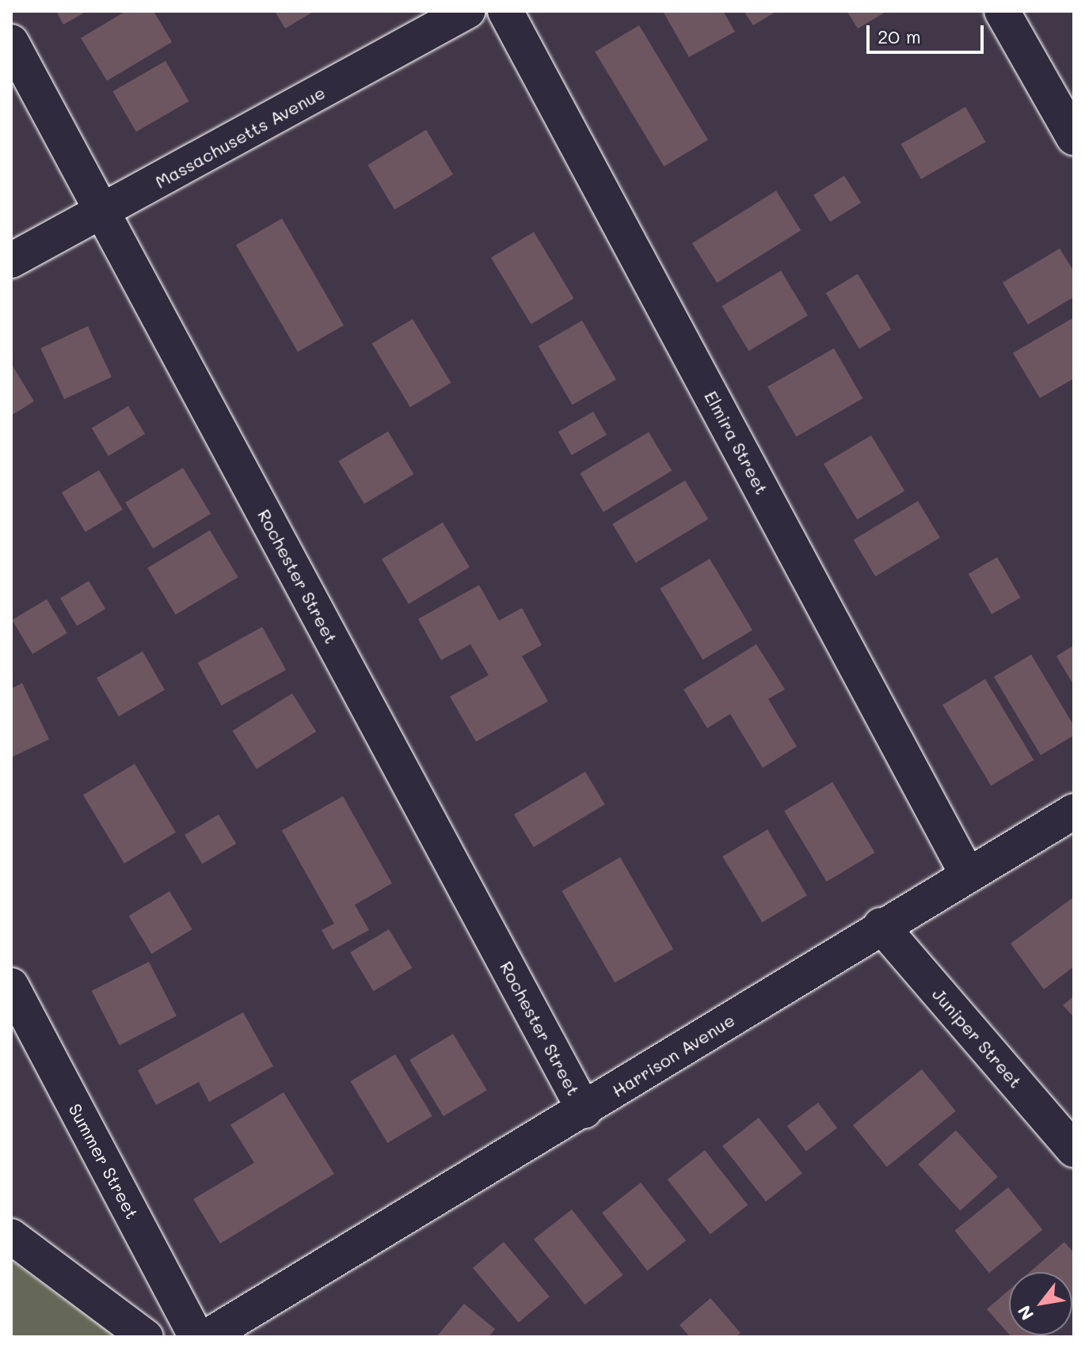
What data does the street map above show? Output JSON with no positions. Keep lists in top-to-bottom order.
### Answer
{
  "streets": {
    "street": [
      "Massachusetts Avenue",
      "Elmira Street",
      "Rochester Street",
      "Juniper Street",
      "Harrison Avenue",
      "Summer Street"
    ]
  },
  "crossings": [
    ["Massachusetts Avenue", "Rochester Street"],
    ["Elmira Street", "Harrison Avenue"],
    ["Rochester Street", "Harrison Avenue"],
    ["Juniper Street", "Harrison Avenue"]
  ],
  "scale_bar": "20 m",
  "north": "bottom left"
}
